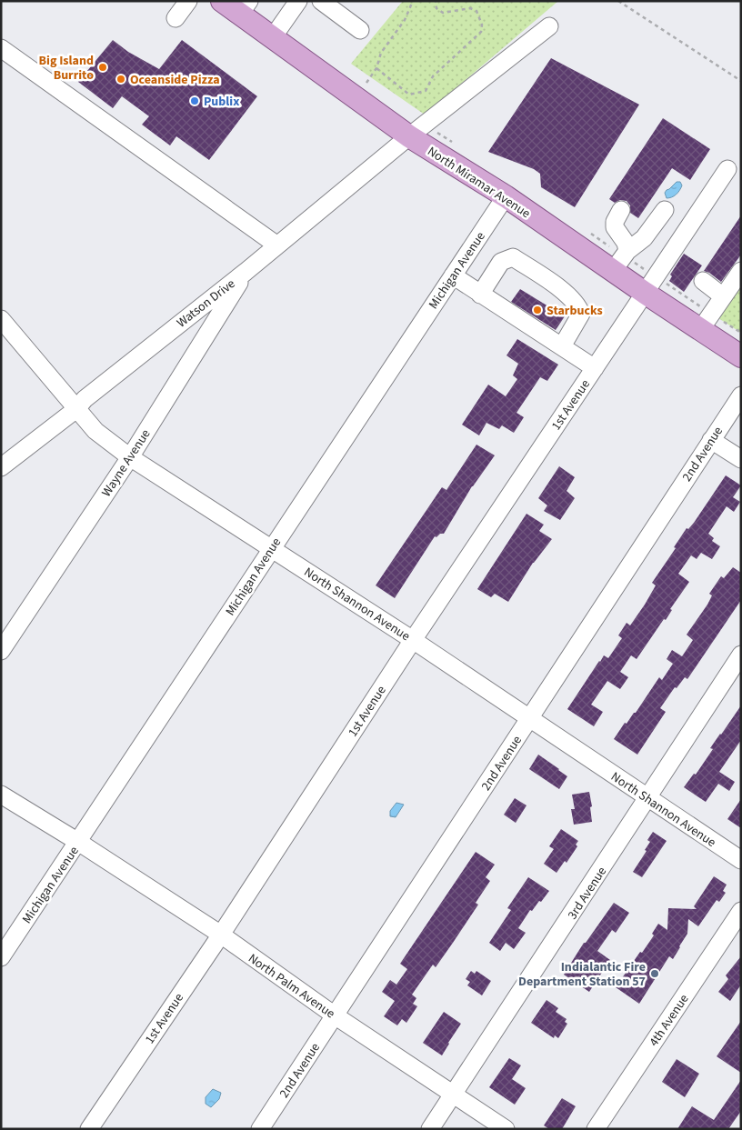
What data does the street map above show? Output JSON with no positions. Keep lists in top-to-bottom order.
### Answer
{
  "streets": {
    "main road": ["North Miramar Avenue"],
    "street": [
      "Michigan Avenue",
      "Watson Drive",
      "1st Avenue",
      "2nd Avenue",
      "Wayne Avenue",
      "North Shannon Avenue",
      "3rd Avenue",
      "North Palm Avenue",
      "4th Avenue"
    ]
  },
  "crossings": [
    ["North Miramar Avenue", "Michigan Avenue"],
    ["North Miramar Avenue", "Watson Drive"],
    ["North Miramar Avenue", "1st Avenue"],
    ["Michigan Avenue", "North Shannon Avenue"],
    ["Michigan Avenue", "North Palm Avenue"],
    ["Watson Drive", "Wayne Avenue"],
    ["Watson Drive", "North Shannon Avenue"],
    ["1st Avenue", "North Shannon Avenue"],
    ["1st Avenue", "North Palm Avenue"],
    ["2nd Avenue", "North Shannon Avenue"],
    ["2nd Avenue", "North Palm Avenue"],
    ["Wayne Avenue", "North Shannon Avenue"],
    ["North Shannon Avenue", "3rd Avenue"],
    ["3rd Avenue", "North Palm Avenue"]
  ],
  "places": [
    "Big Island Burrito",
    "Oceanside Pizza",
    "Publix",
    "Starbucks",
    "Indialantic Fire Department Station 57"
  ]
}
